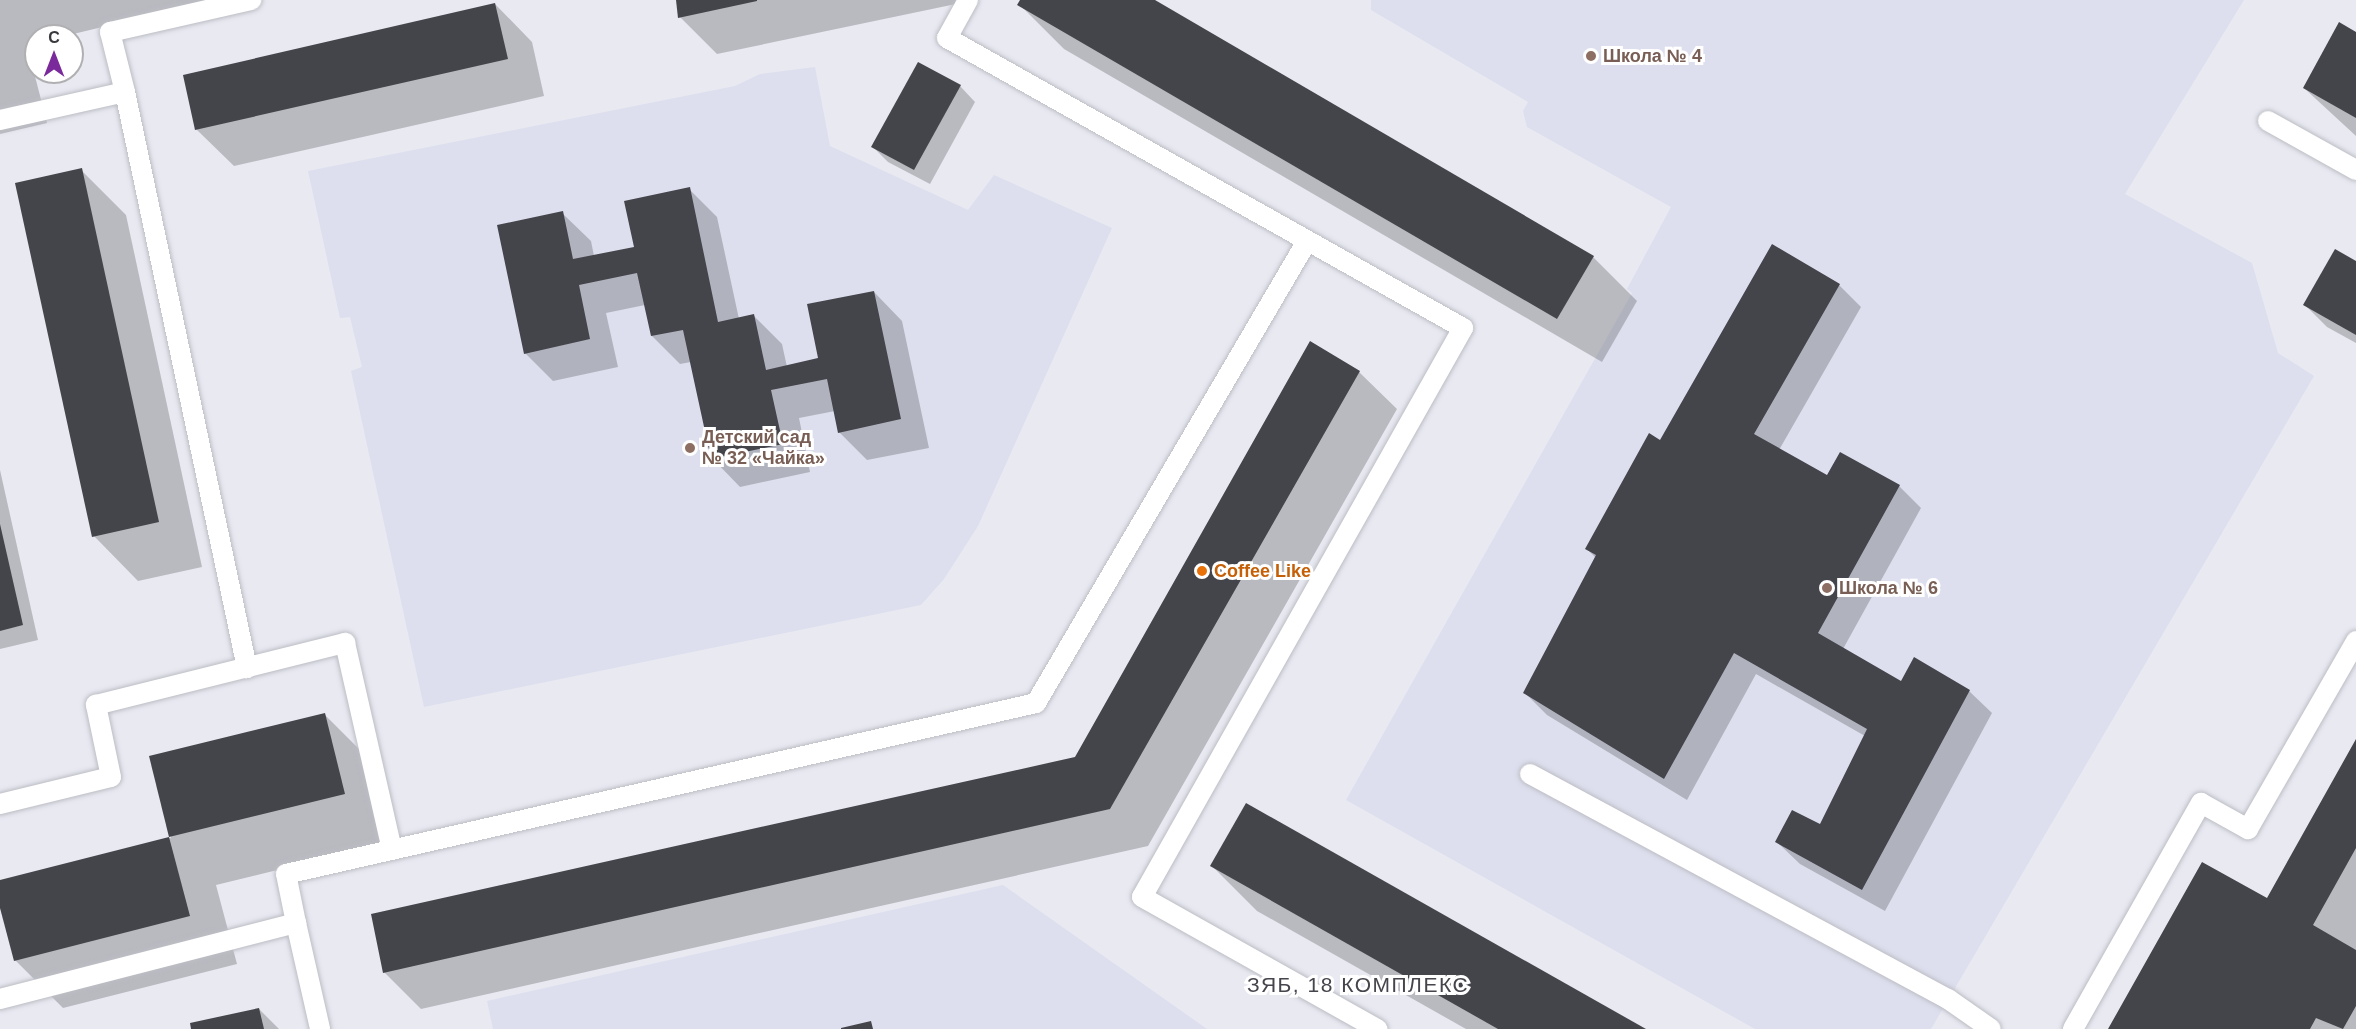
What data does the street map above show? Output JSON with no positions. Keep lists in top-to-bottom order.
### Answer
{
  "districts": ["ЗЯБ, 18 КОМПЛЕКС"],
  "places": [
    "Школа № 4",
    "Детский сад № 32 «Чайка»",
    "Coffee Like",
    "Школа № 6"
  ],
  "north": "top"
}
